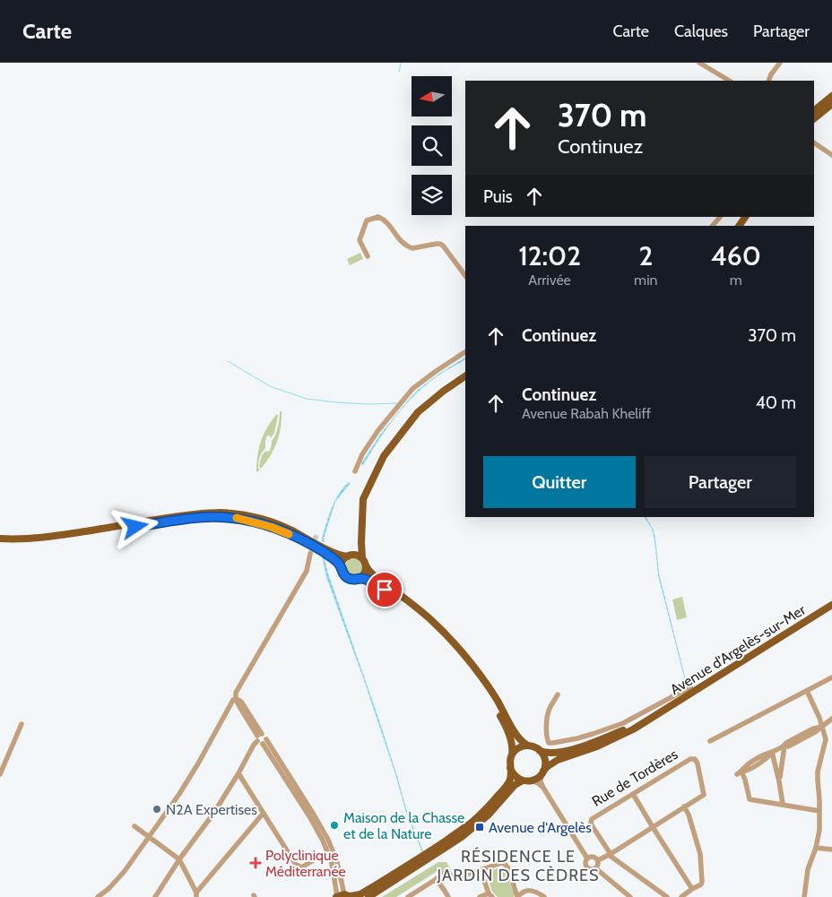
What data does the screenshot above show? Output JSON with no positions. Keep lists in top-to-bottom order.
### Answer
{
  "streets": {
    "main road": ["Avenue d'Argelès-sur-Mer"],
    "street": ["Rue de Tordères"]
  },
  "districts": ["RÉSIDENCE LE JARDIN DES CÈDRES"],
  "places": {
    "other": ["N2A Expertises", "Maison de la Chasse et de la Nature"],
    "transit": ["Avenue d'Argelès"],
    "health": ["Polyclinique Méditerranée"]
  },
  "north": "left",
  "page": {
    "header": "Carte",
    "nav": ["Carte", "Calques", "Partager"],
    "turn": ["370 m", "Continuez"],
    "then": "Puis",
    "eta": [
      "12:02",
      "Arrivée",
      "2",
      "min",
      "460",
      "m"
    ],
    "list": [
      {
        "name": "Continuez",
        "value": "370 m"
      },
      {
        "name": "Continuez",
        "note": "Avenue Rabah Kheliff",
        "value": "40 m"
      }
    ],
    "buttons": ["Quitter", "Partager"]
  }
}
